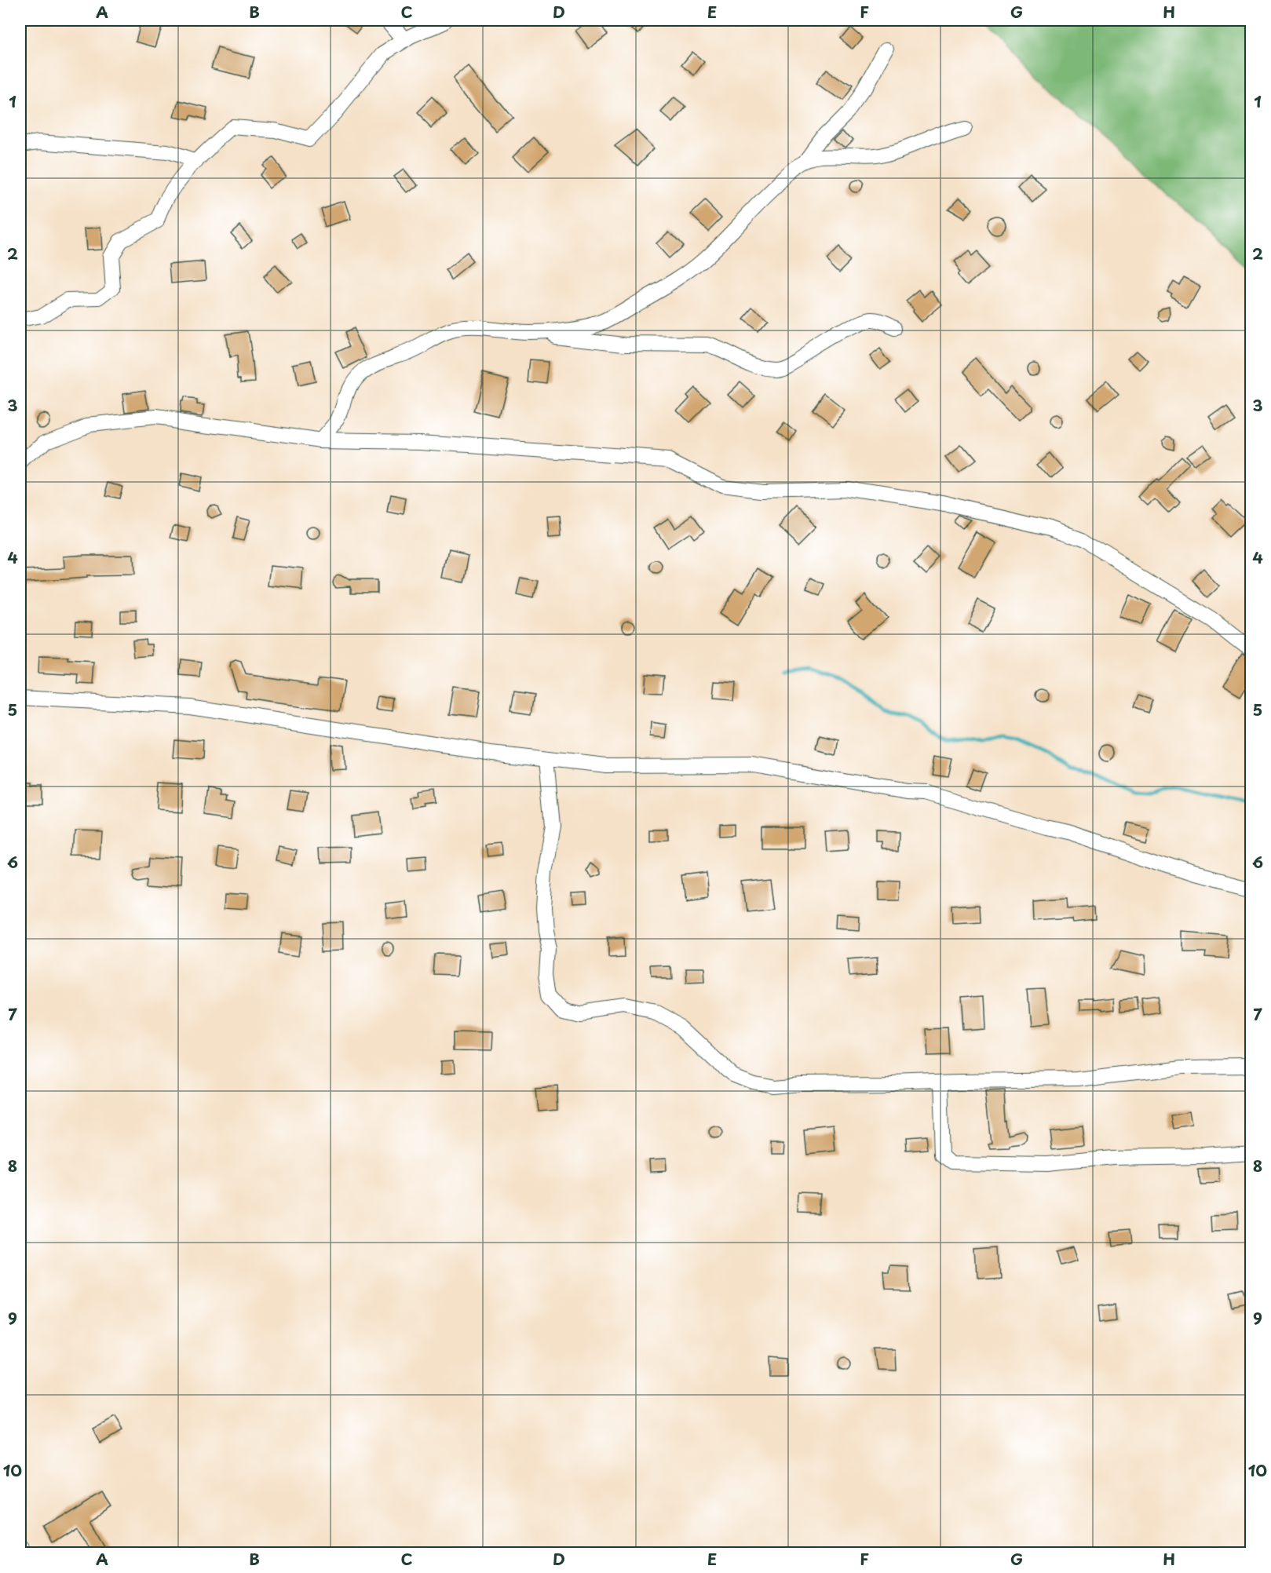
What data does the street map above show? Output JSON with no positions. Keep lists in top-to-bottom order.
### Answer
{
  "grid": {
    "columns": [
      "A",
      "B",
      "C",
      "D",
      "E",
      "F",
      "G",
      "H"
    ],
    "rows": [
      "1",
      "2",
      "3",
      "4",
      "5",
      "6",
      "7",
      "8",
      "9",
      "10"
    ]
  }
}
